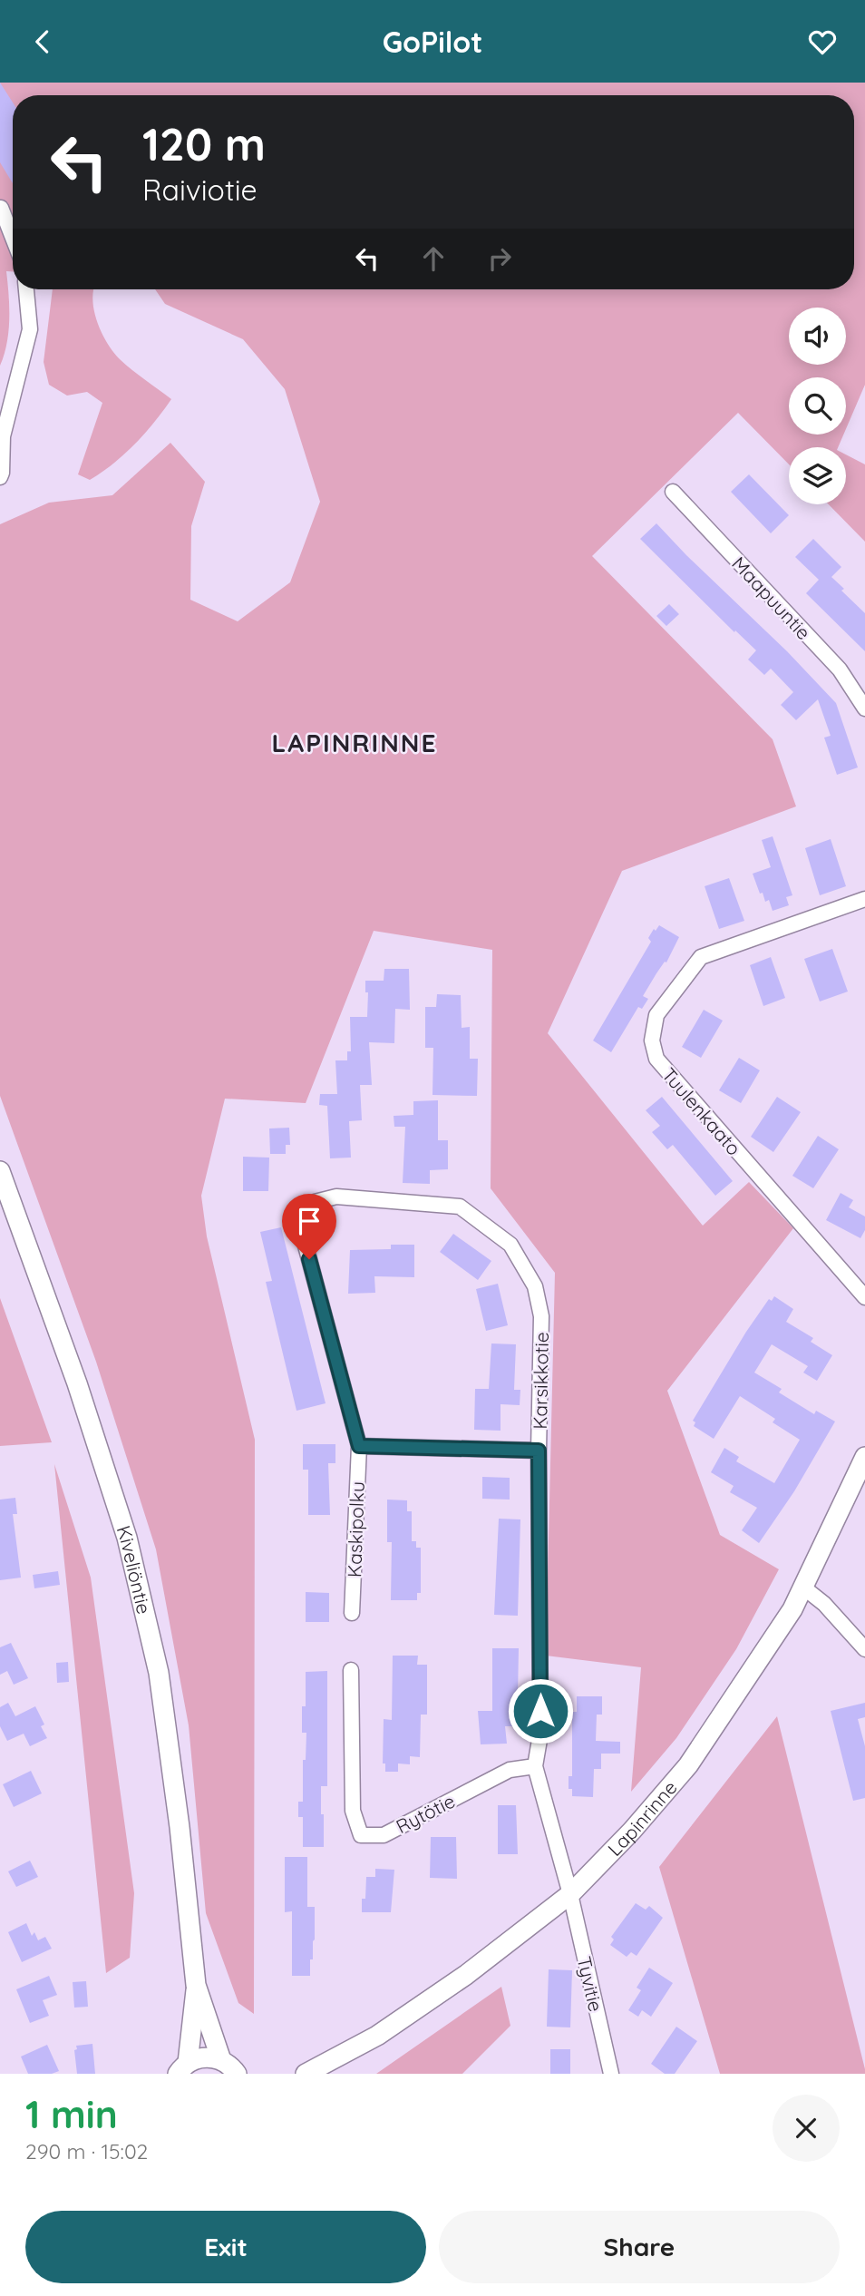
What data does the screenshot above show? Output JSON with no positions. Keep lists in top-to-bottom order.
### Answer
{
  "streets": {
    "street": [
      "Maapuuntie",
      "Tuulenkaato",
      "Karsikkotie",
      "Kaskipolku",
      "Kiveliöntie",
      "Rytötie",
      "Lapinrinne",
      "Tyvitie"
    ]
  },
  "crossings": [
    ["Karsikkotie", "Kaskipolku"],
    ["Karsikkotie", "Rytötie"],
    ["Karsikkotie", "Lapinrinne"],
    ["Karsikkotie", "Tyvitie"],
    ["Lapinrinne", "Tyvitie"]
  ],
  "districts": ["LAPINRINNE"],
  "page": {
    "header": "GoPilot",
    "turn": ["120 m", "Raiviotie"],
    "heading": ["1 min", "290 m · 15:02"],
    "buttons": ["Exit", "Share"]
  }
}
